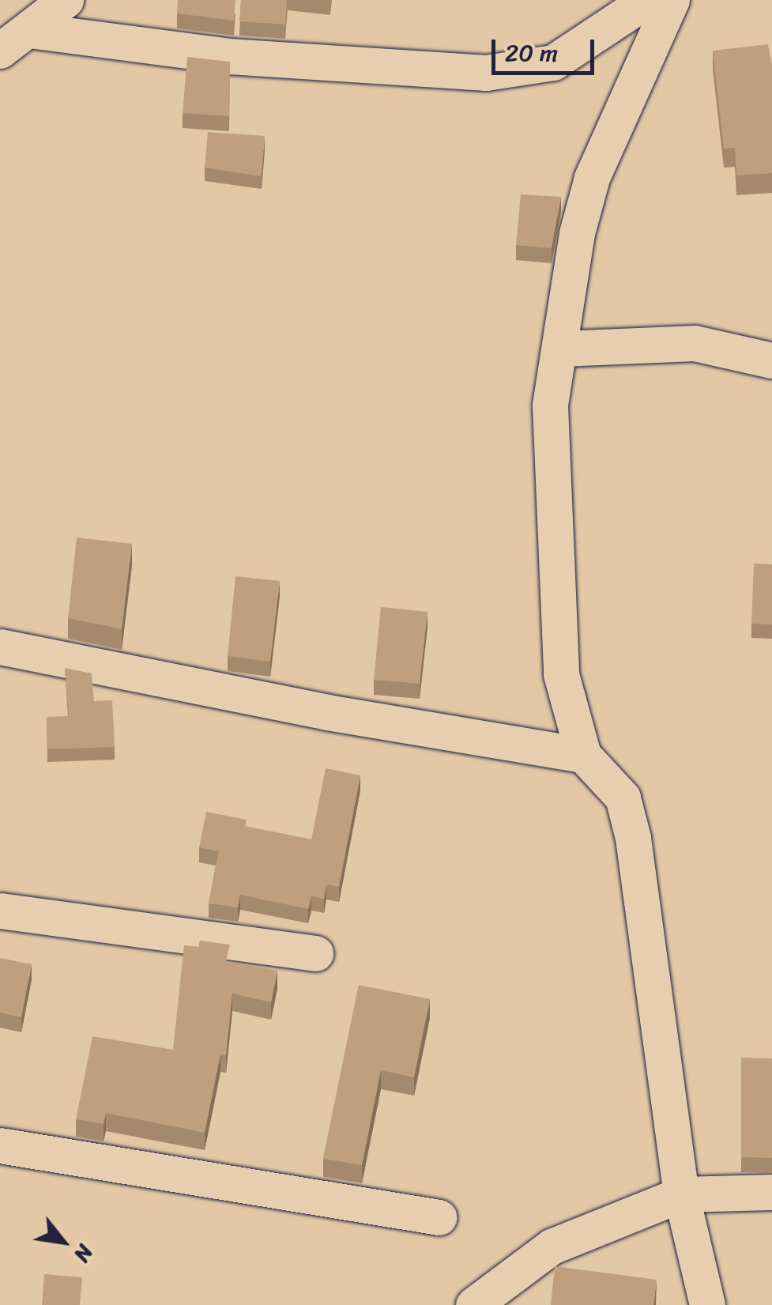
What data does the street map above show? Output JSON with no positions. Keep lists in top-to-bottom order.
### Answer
{
  "scale_bar": "20 m",
  "north": "bottom right"
}
